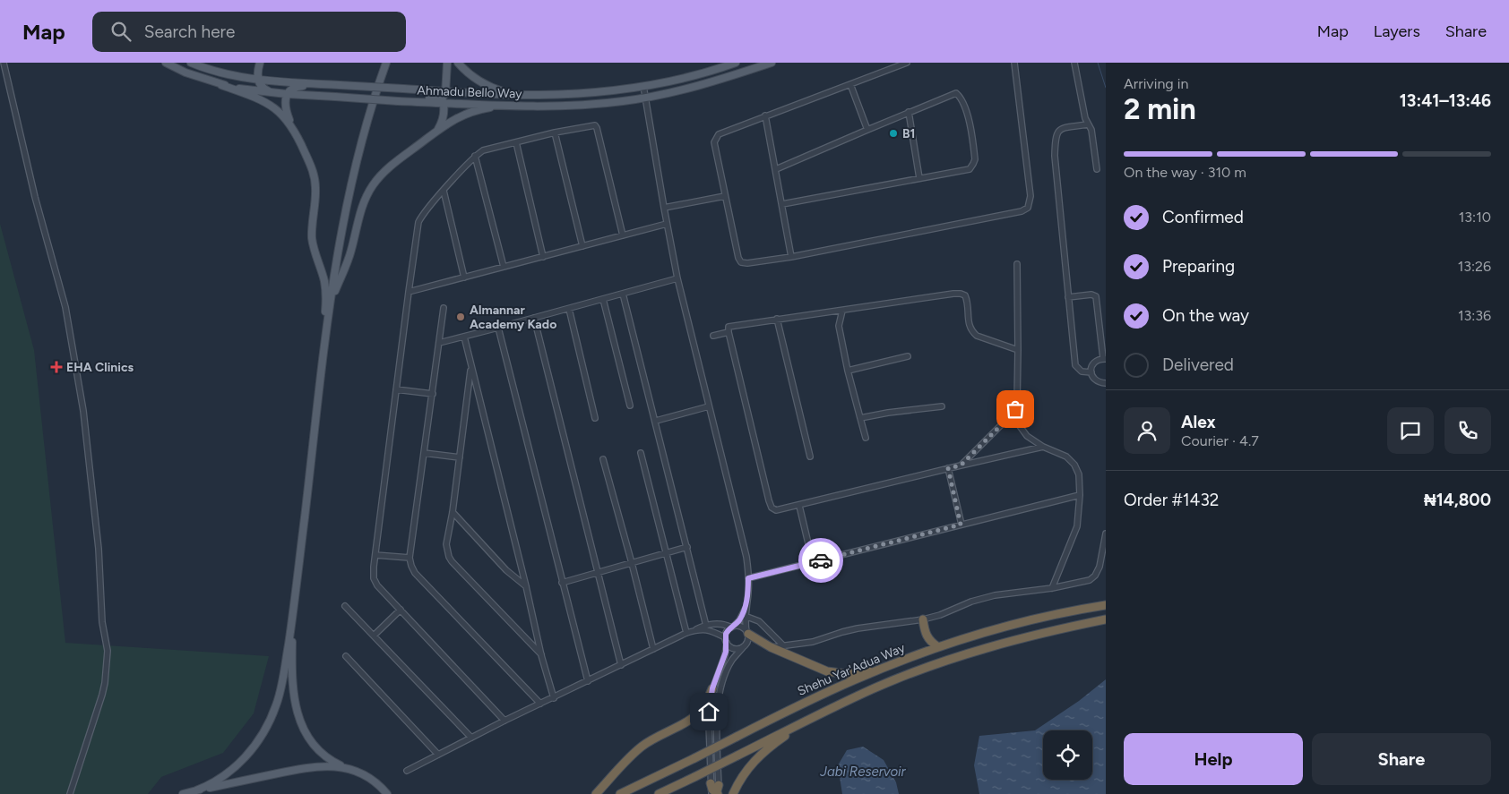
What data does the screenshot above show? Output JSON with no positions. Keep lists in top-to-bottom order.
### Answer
{
  "streets": {
    "highway": ["Shehu Yar'Adua Way"],
    "main road": ["Ahmadu Bello Way"]
  },
  "water": ["Jabi Reservoir"],
  "places": {
    "other": ["B1", "Almannar Academy Kado"],
    "health": ["EHA Clinics"]
  },
  "page": {
    "header": "Map",
    "search": "Search here",
    "nav": ["Map", "Layers", "Share"],
    "heading": ["2 min", "Arriving in", "13:41–13:46"],
    "panel": [
      "Alex",
      "Courier · 4.7",
      "Order #1432",
      "₦14,800"
    ],
    "bar": "On the way · 310 m",
    "list": [
      ["Confirmed", "13:10"],
      ["Preparing", "13:26"],
      ["On the way", "13:36"],
      "Delivered"
    ],
    "buttons": ["Help", "Share"]
  }
}
